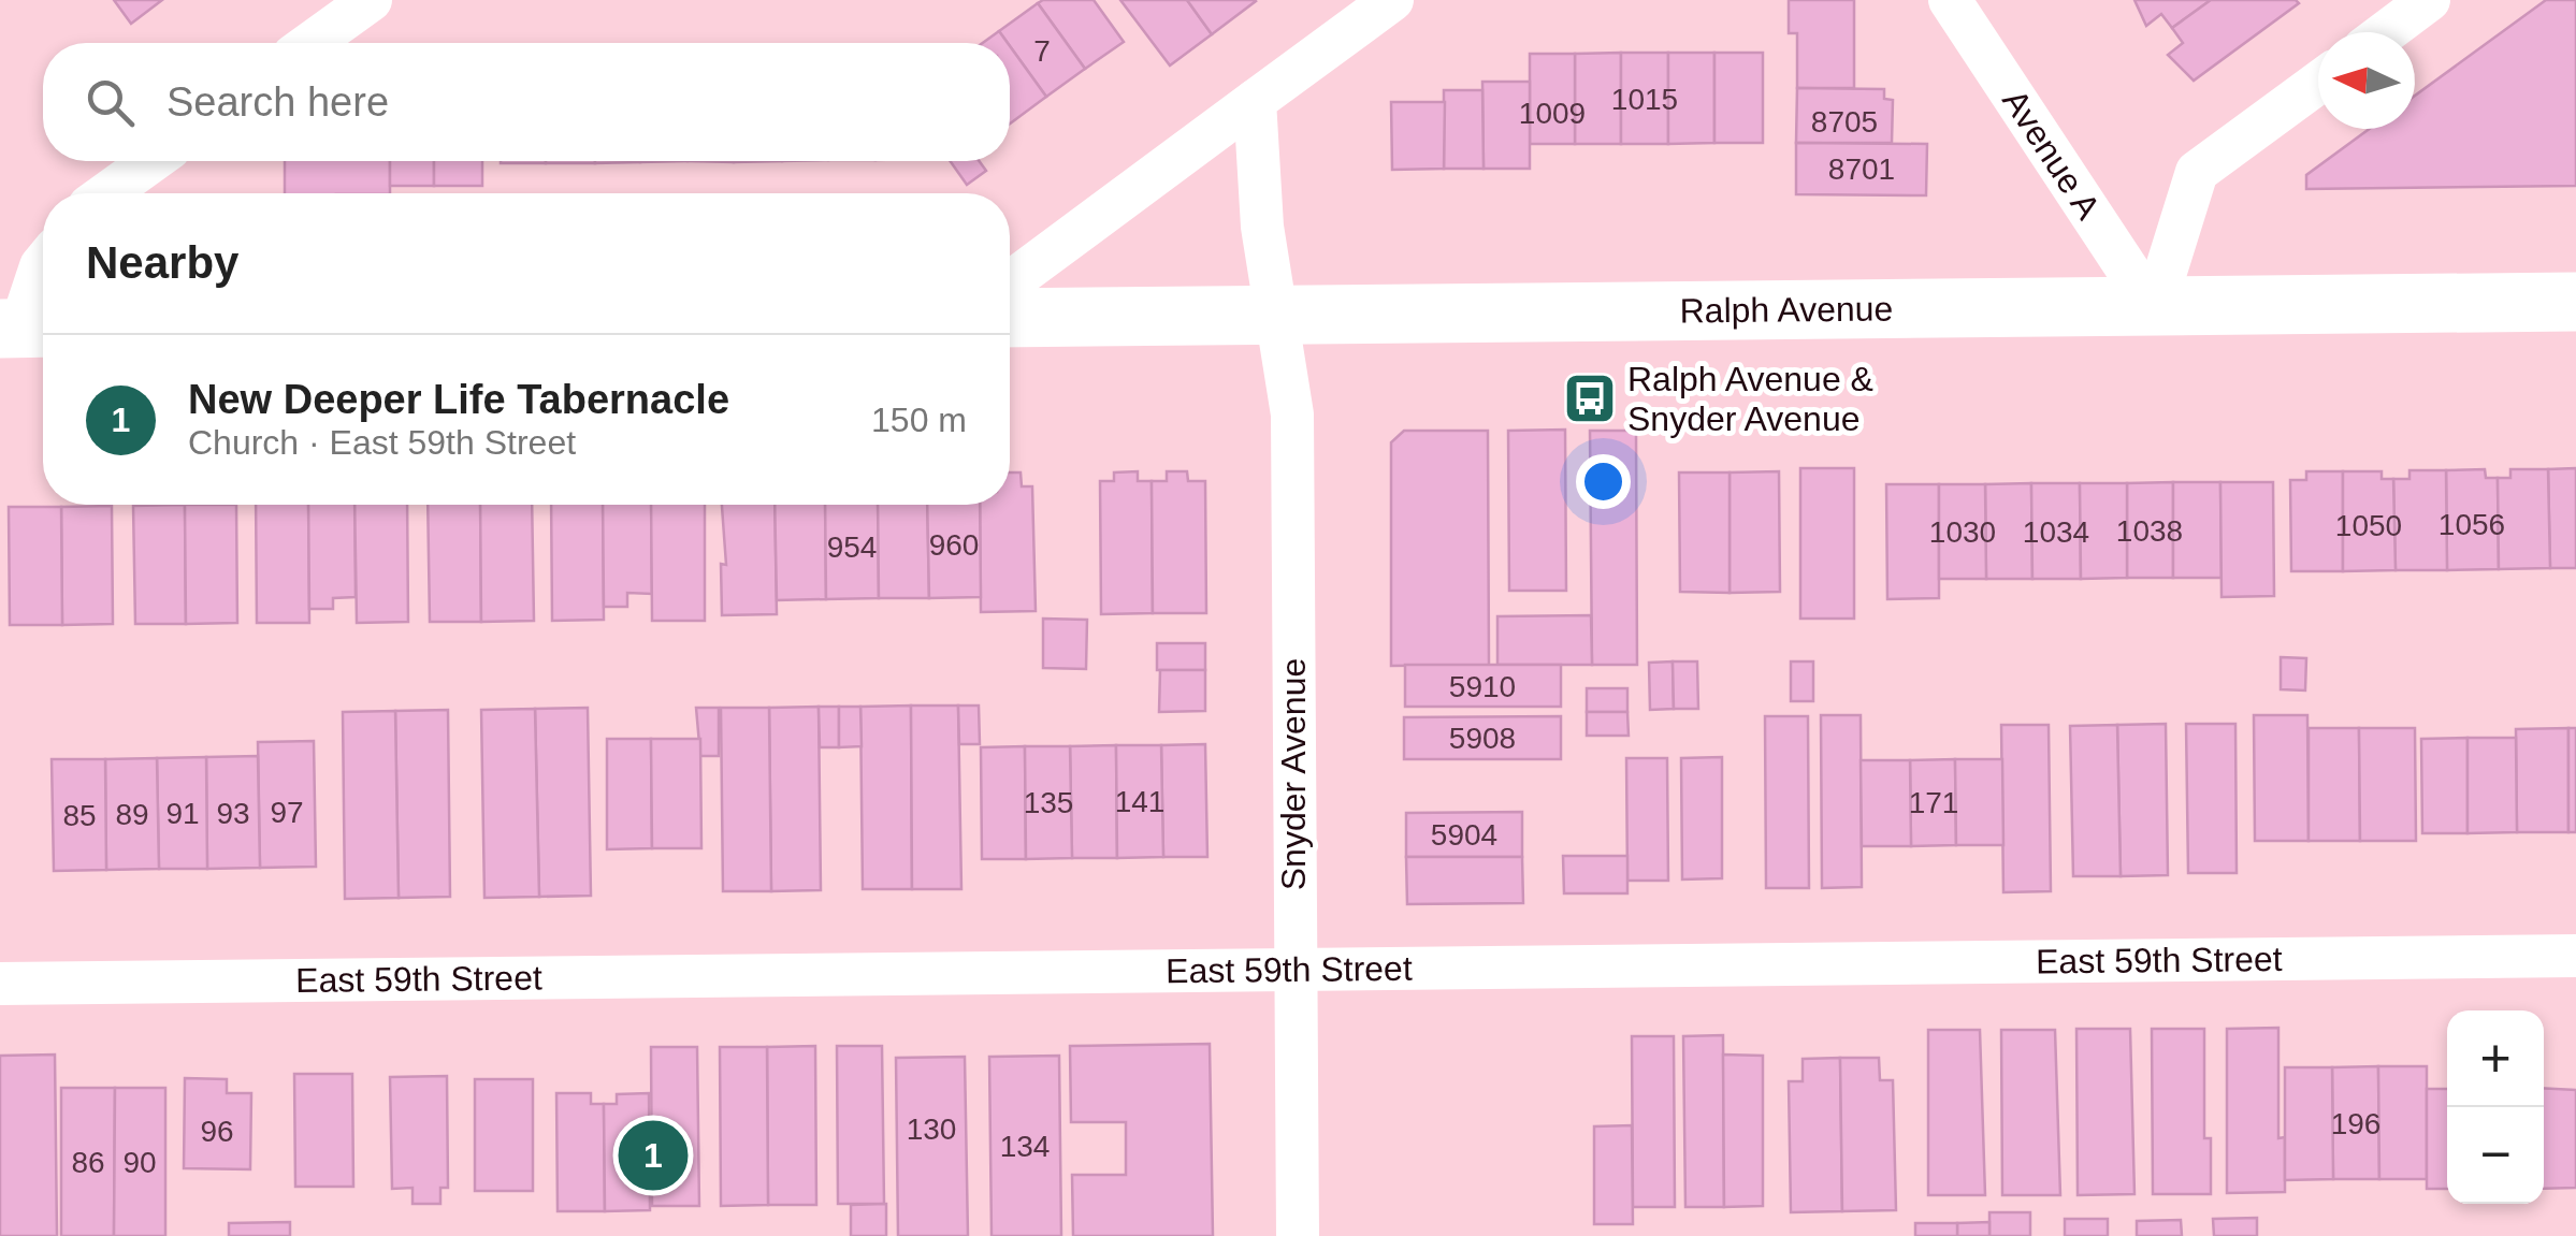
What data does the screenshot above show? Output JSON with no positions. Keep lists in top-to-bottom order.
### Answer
{
  "streets": {
    "main road": ["Ralph Avenue"],
    "street": ["Avenue A", "Snyder Avenue", "East 59th Street"]
  },
  "crossings": [
    ["Avenue A", "Ralph Avenue"],
    ["Ralph Avenue", "Snyder Avenue"],
    ["Snyder Avenue", "East 59th Street"]
  ],
  "places": {
    "bus stop": ["Ralph Avenue & Snyder Avenue"]
  },
  "house_numbers": [
    "7",
    "1015",
    "1009",
    "8705",
    "8701",
    "1056",
    "1050",
    "1038",
    "1030",
    "1034",
    "960",
    "954",
    "5910",
    "5908",
    "141",
    "135",
    "171",
    "97",
    "91",
    "93",
    "89",
    "85",
    "5904",
    "196",
    "130",
    "96",
    "134",
    "86",
    "90"
  ],
  "north": "left",
  "page": {
    "search": "Search here",
    "heading": "Nearby",
    "list": [
      {
        "mark": "1",
        "name": "New Deeper Life Tabernacle",
        "note": "Church · East 59th Street",
        "value": "150 m"
      }
    ],
    "map_buttons": ["+", "−"],
    "pins": "1"
  }
}
